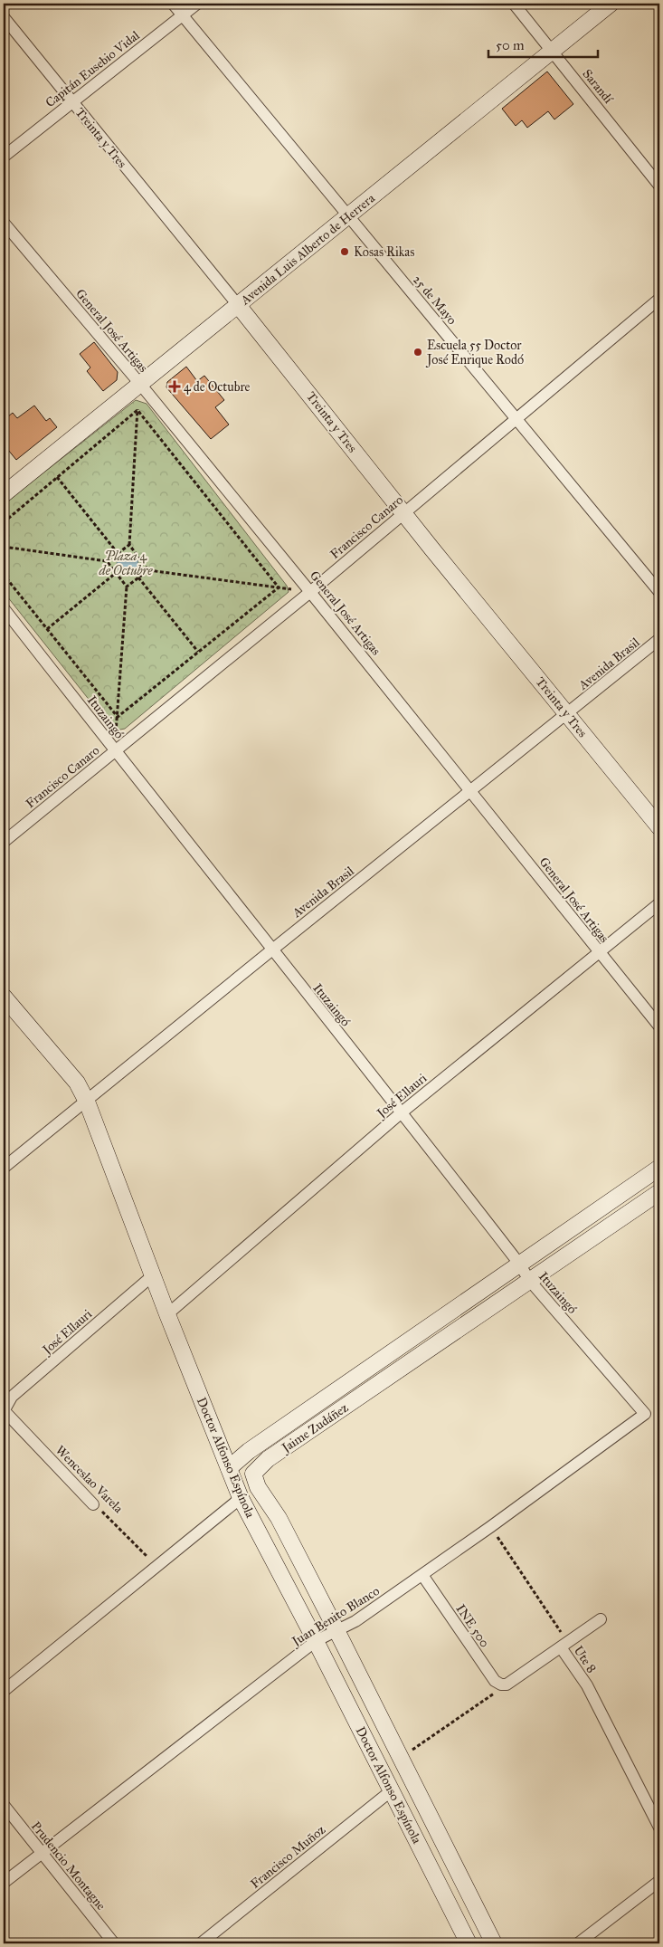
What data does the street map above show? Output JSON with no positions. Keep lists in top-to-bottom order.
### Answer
{
  "streets": {
    "street": [
      "Capitán Eusebio Vidal",
      "Sarandí",
      "Treinta y Tres",
      "Avenida Luis Alberto de Herrera",
      "25 de Mayo",
      "General José Artigas",
      "Francisco Canaro",
      "Avenida Brasil",
      "Ituzaingó",
      "José Ellauri",
      "Jaime Zudáñez",
      "Doctor Alfonso Espínola",
      "Wenceslao Varela",
      "Juan Benito Blanco",
      "INE 500",
      "Ute 8",
      "Francisco Muñoz",
      "Prudencio Montagne"
    ]
  },
  "crossings": [
    ["Capitán Eusebio Vidal", "Treinta y Tres"],
    ["Capitán Eusebio Vidal", "25 de Mayo"],
    ["Sarandí", "Avenida Luis Alberto de Herrera"],
    ["Treinta y Tres", "Avenida Luis Alberto de Herrera"],
    ["Treinta y Tres", "Francisco Canaro"],
    ["Treinta y Tres", "Avenida Brasil"],
    ["Avenida Luis Alberto de Herrera", "25 de Mayo"],
    ["Avenida Luis Alberto de Herrera", "General José Artigas"],
    ["25 de Mayo", "Francisco Canaro"],
    ["General José Artigas", "Francisco Canaro"],
    ["General José Artigas", "Avenida Brasil"],
    ["General José Artigas", "José Ellauri"],
    ["Francisco Canaro", "Ituzaingó"],
    ["Avenida Brasil", "Ituzaingó"],
    ["Avenida Brasil", "Doctor Alfonso Espínola"],
    ["Ituzaingó", "José Ellauri"],
    ["Ituzaingó", "Jaime Zudáñez"],
    ["Ituzaingó", "Juan Benito Blanco"],
    ["José Ellauri", "Doctor Alfonso Espínola"],
    ["José Ellauri", "Wenceslao Varela"],
    ["Jaime Zudáñez", "Doctor Alfonso Espínola"],
    ["Jaime Zudáñez", "Wenceslao Varela"],
    ["Doctor Alfonso Espínola", "Juan Benito Blanco"],
    ["Doctor Alfonso Espínola", "Francisco Muñoz"],
    ["Juan Benito Blanco", "INE 500"],
    ["Juan Benito Blanco", "Prudencio Montagne"]
  ],
  "parks": ["Plaza 4 de Octubre"],
  "places": {
    "other": ["Kosas Rikas", "Escuela 55 Doctor José Enrique Rodó"],
    "health": ["4 de Octubre"]
  },
  "scale_bar": "50 m"
}
